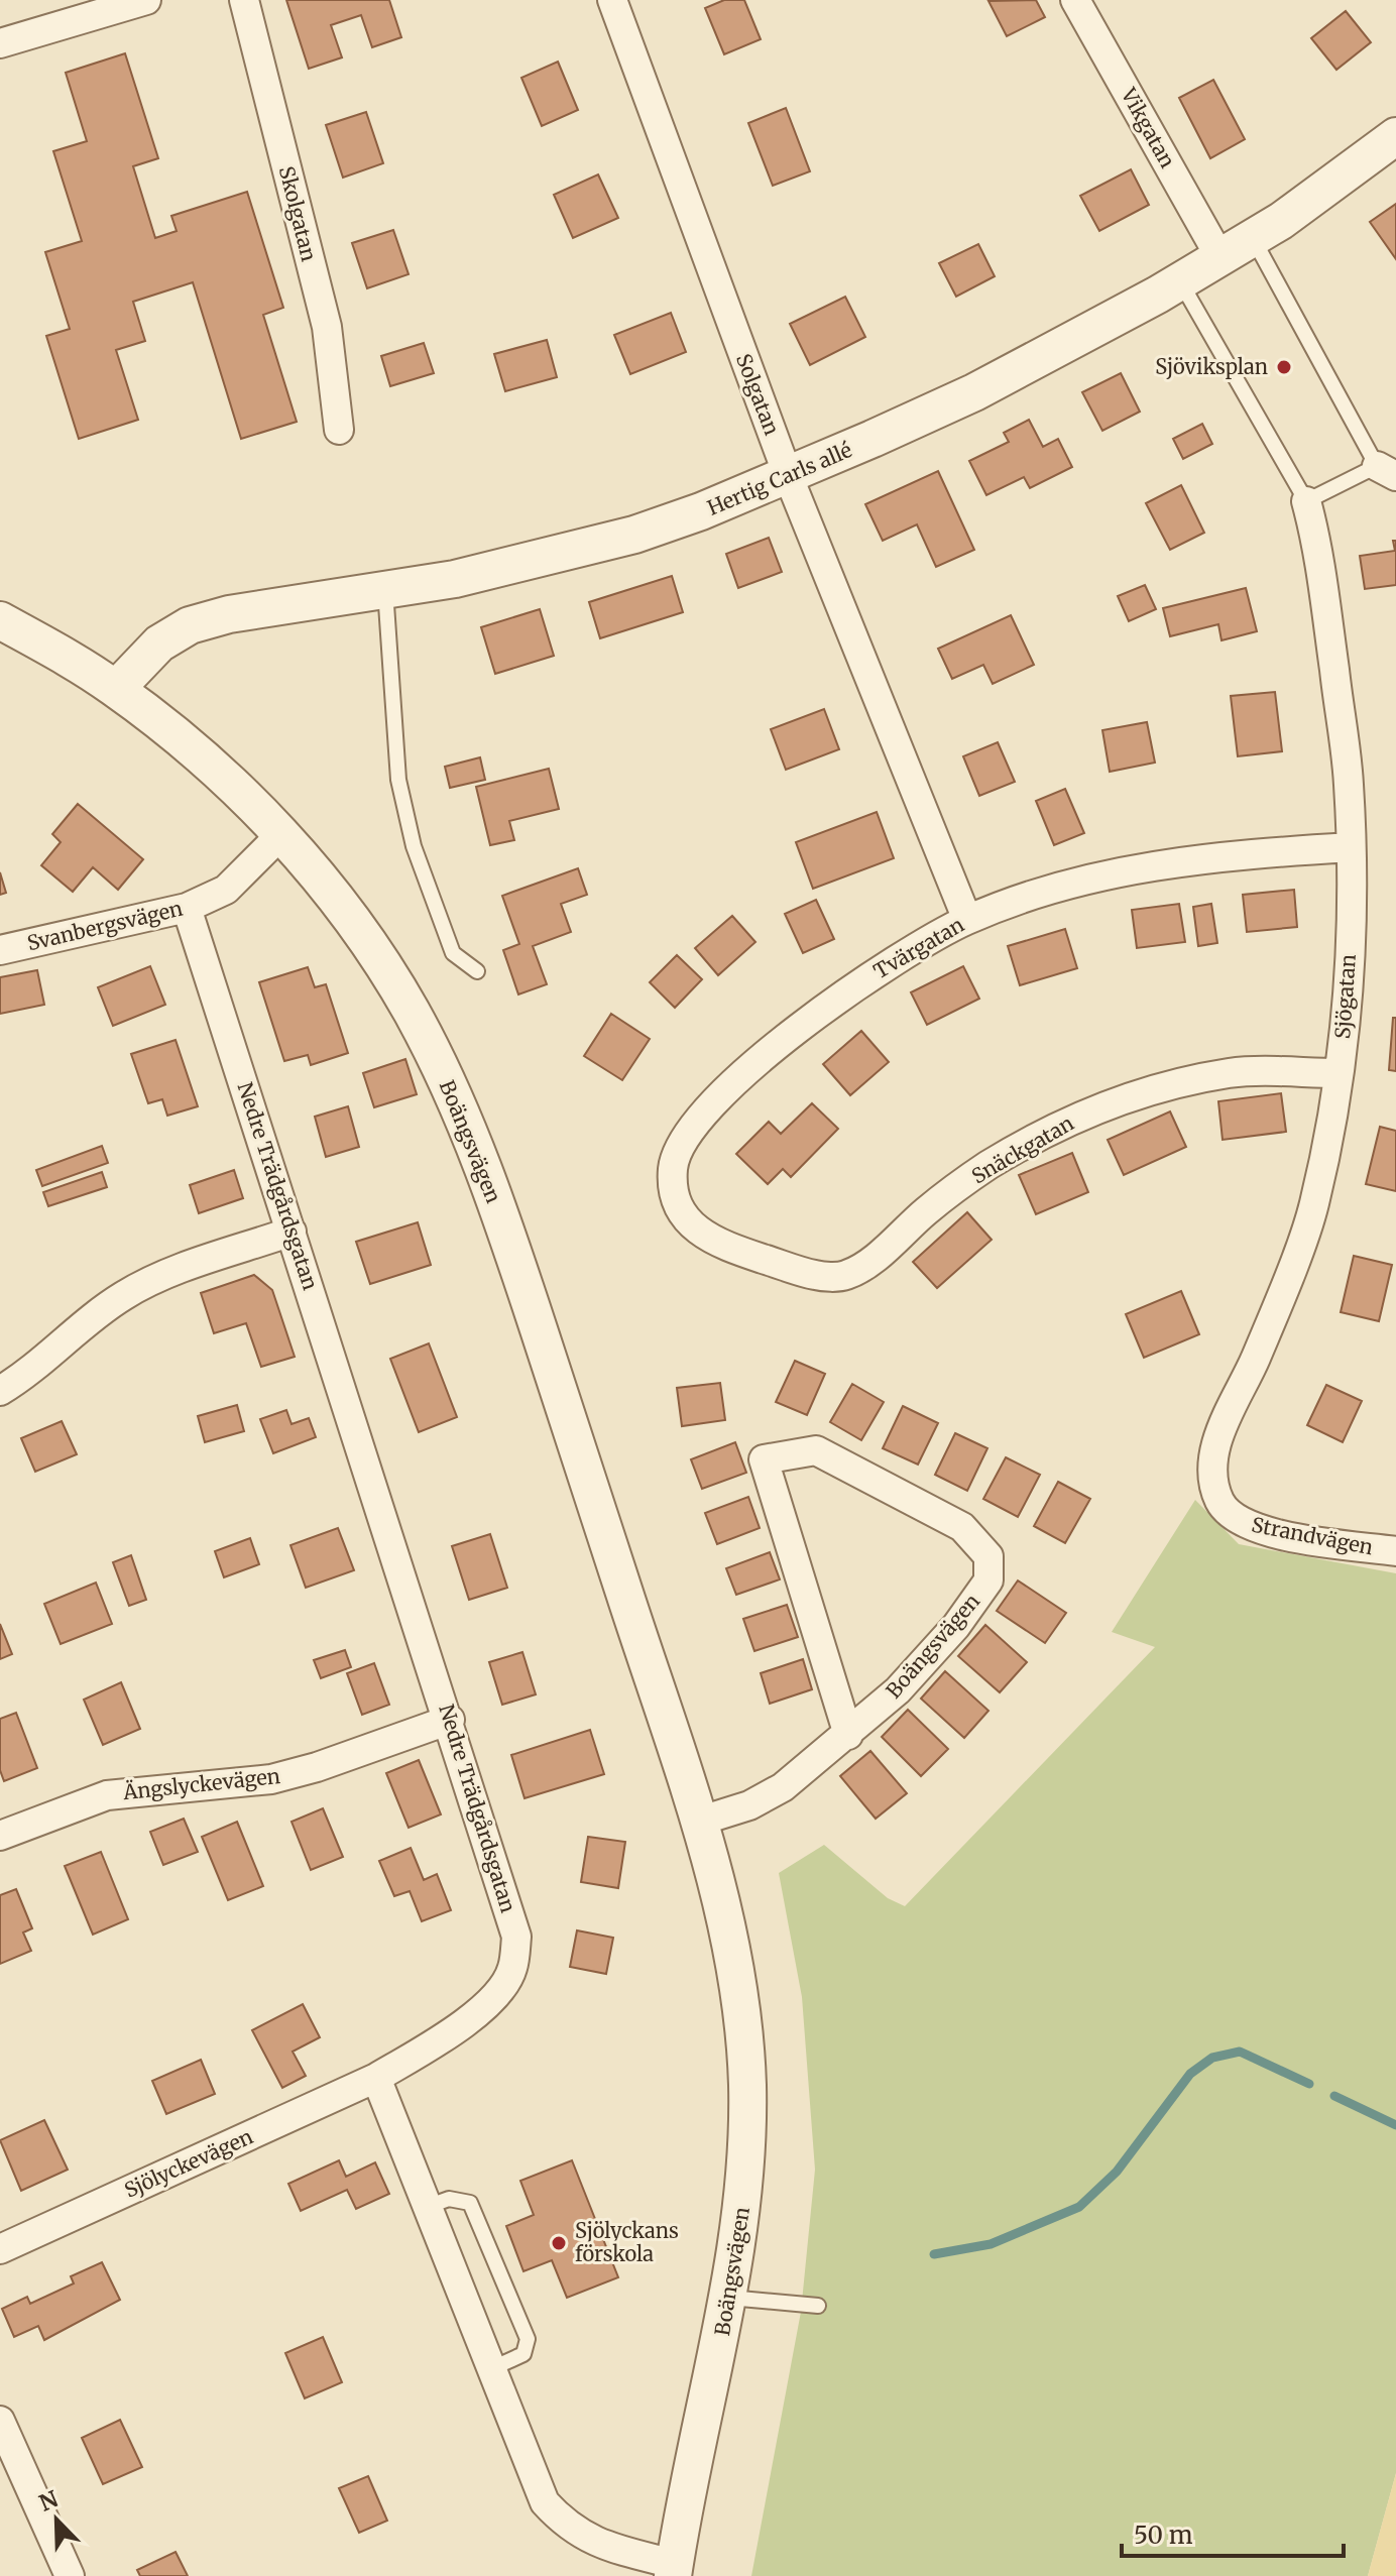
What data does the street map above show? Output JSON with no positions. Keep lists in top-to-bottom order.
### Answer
{
  "streets": {
    "street": [
      "Vikgatan",
      "Skolgatan",
      "Solgatan",
      "Hertig Carls allé",
      "Svanbergsvägen",
      "Tvärgatan",
      "Sjögatan",
      "Boängsvägen",
      "Snäckgatan",
      "Nedre Trädgårdsgatan",
      "Strandvägen",
      "Ängslyckevägen",
      "Sjölyckevägen"
    ]
  },
  "crossings": [
    ["Vikgatan", "Hertig Carls allé"],
    ["Solgatan", "Hertig Carls allé"],
    ["Solgatan", "Tvärgatan"],
    ["Hertig Carls allé", "Boängsvägen"],
    ["Svanbergsvägen", "Boängsvägen"],
    ["Svanbergsvägen", "Nedre Trädgårdsgatan"],
    ["Tvärgatan", "Sjögatan"],
    ["Tvärgatan", "Snäckgatan"],
    ["Sjögatan", "Snäckgatan"],
    ["Sjögatan", "Strandvägen"],
    ["Nedre Trädgårdsgatan", "Ängslyckevägen"],
    ["Nedre Trädgårdsgatan", "Sjölyckevägen"]
  ],
  "places": ["Sjöviksplan", "Sjölyckans förskola"],
  "scale_bar": "50 m",
  "north": "top left"
}
